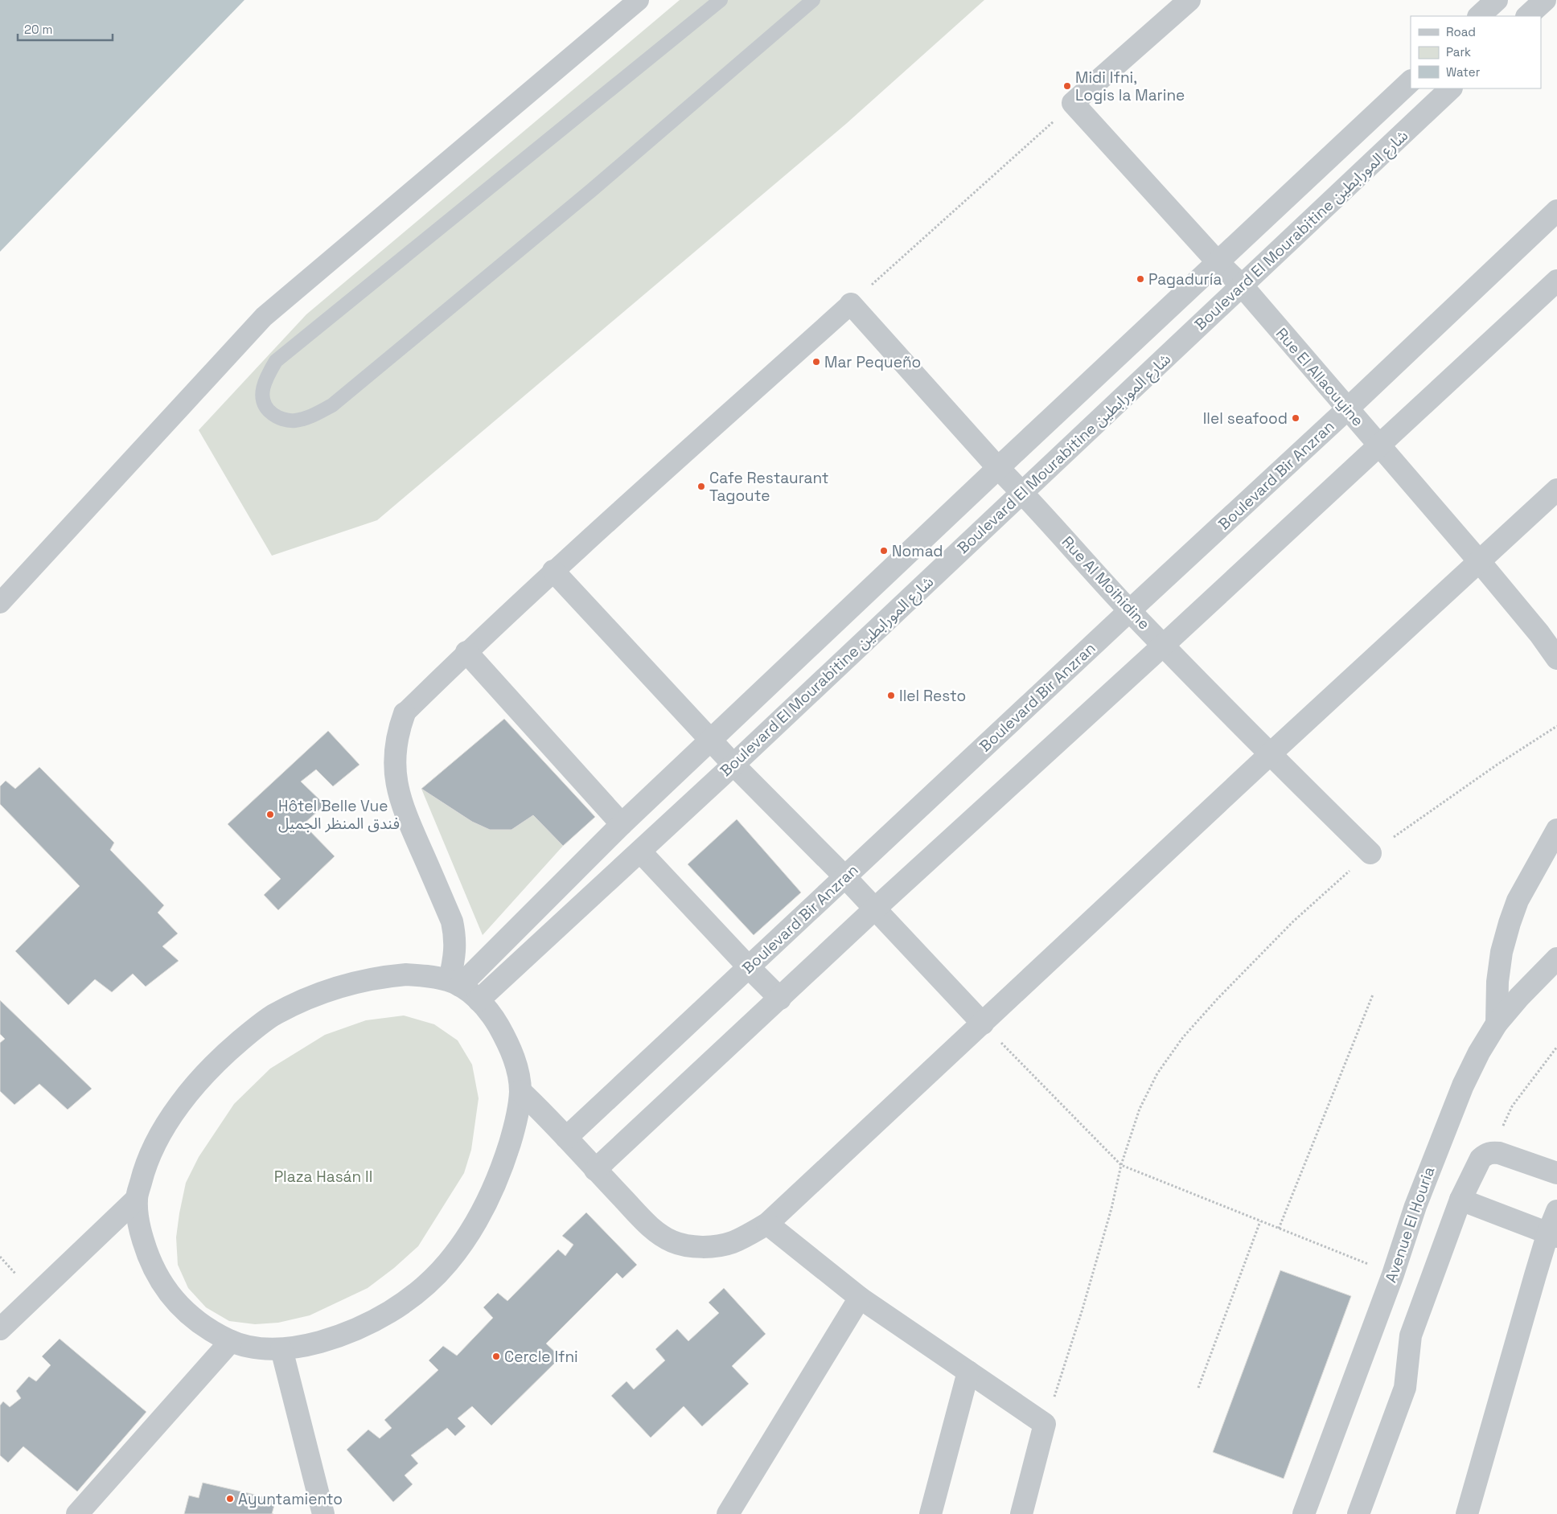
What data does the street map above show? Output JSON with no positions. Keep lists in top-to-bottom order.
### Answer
{
  "streets": {
    "street": [
      "Boulevard El Mourabitine شارع المورابطين",
      "Rue El Allaouyine",
      "Boulevard Bir Anzran",
      "Rue Al Moihidine",
      "Avenue El Houria"
    ]
  },
  "crossings": [
    ["Boulevard El Mourabitine شارع المورابطين", "Rue El Allaouyine"],
    ["Boulevard El Mourabitine شارع المورابطين", "Rue Al Moihidine"],
    ["Rue El Allaouyine", "Boulevard Bir Anzran"],
    ["Boulevard Bir Anzran", "Rue Al Moihidine"]
  ],
  "parks": ["Plaza Hasán II"],
  "places": [
    "Midi Ifni, Logis la Marine",
    "Pagaduría",
    "Mar Pequeño",
    "Ilel seafood",
    "Cafe Restaurant Tagoute",
    "Nomad",
    "Ilel Resto",
    "Hôtel Belle Vue فندق المنظر الجميل",
    "Cercle Ifni",
    "Ayuntamiento"
  ],
  "legend": ["Road", "Park", "Water"],
  "scale_bar": "20 m"
}
